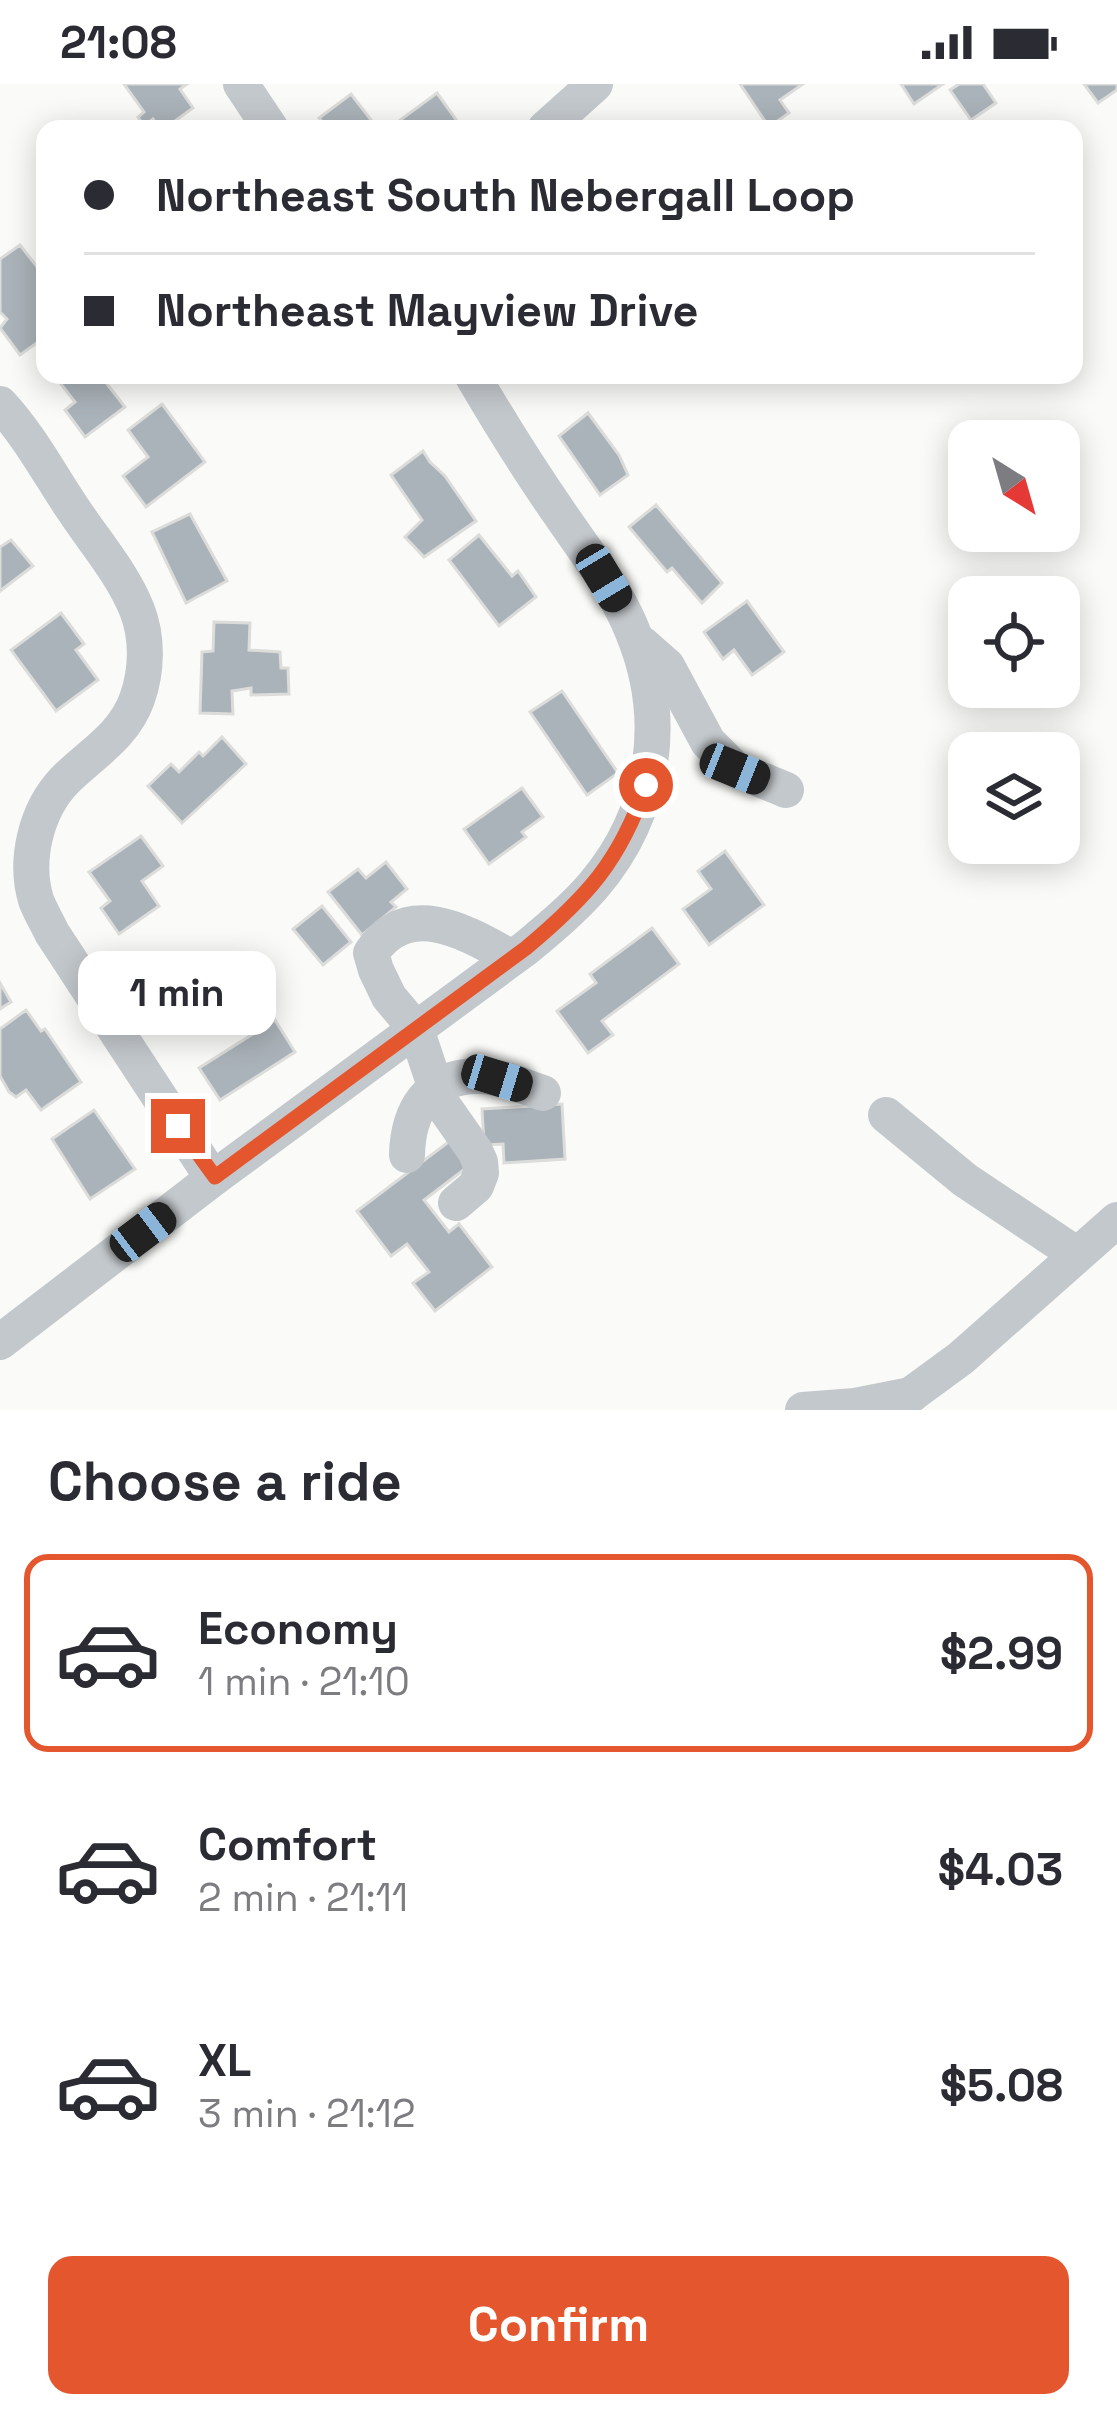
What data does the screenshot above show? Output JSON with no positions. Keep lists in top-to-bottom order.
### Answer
{
  "north": "bottom right",
  "page": {
    "status": "21:08",
    "banner": ["Northeast South Nebergall Loop", "Northeast Mayview Drive"],
    "bubble": "1 min",
    "heading": "Choose a ride",
    "list": [
      {
        "name": "Economy",
        "note": "1 min · 21:10",
        "value": "$2.99"
      },
      {
        "name": "Comfort",
        "note": "2 min · 21:11",
        "value": "$4.03"
      },
      {
        "name": "XL",
        "note": "3 min · 21:12",
        "value": "$5.08"
      }
    ],
    "buttons": "Confirm"
  }
}
